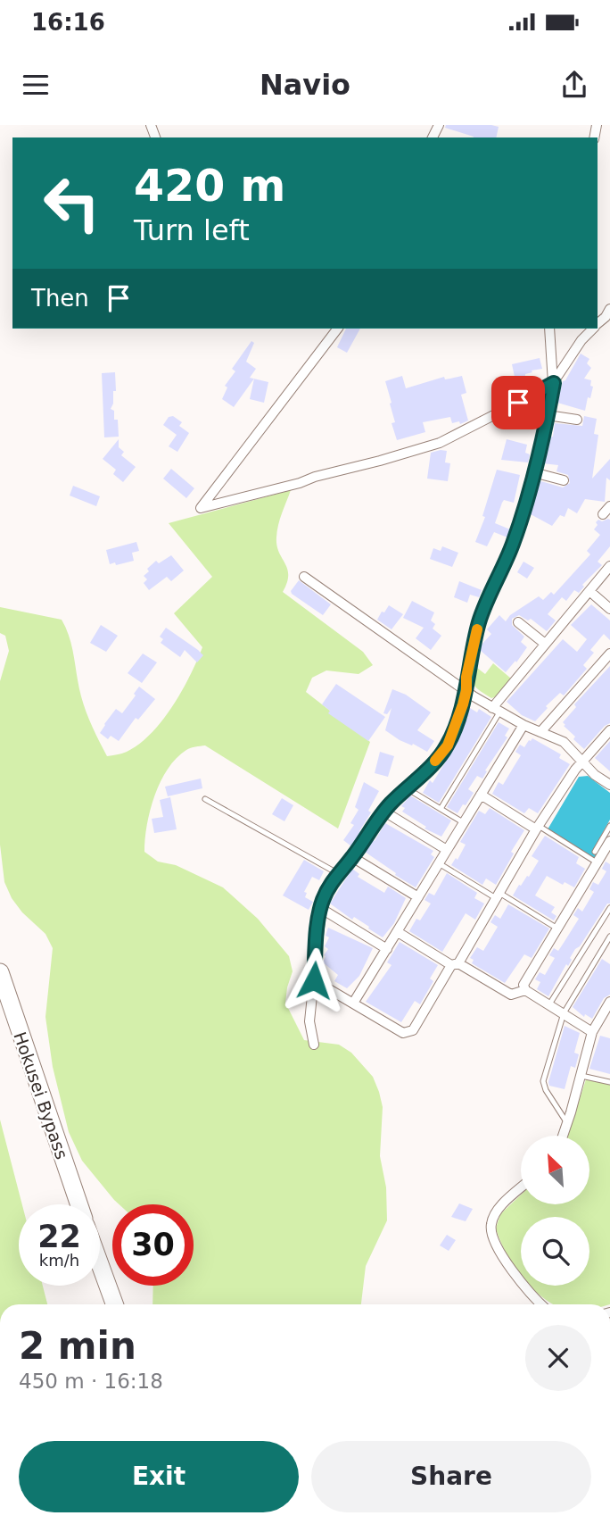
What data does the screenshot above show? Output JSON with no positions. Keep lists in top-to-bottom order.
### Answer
{
  "streets": {
    "highway": ["Hokusei Bypass"]
  },
  "north": "top left",
  "page": {
    "status": "16:16",
    "header": "Navio",
    "turn": ["420 m", "Turn left"],
    "then": "Then",
    "speed": "22 km/h",
    "limit": "30",
    "heading": ["2 min", "450 m · 16:18"],
    "buttons": ["Exit", "Share"]
  }
}
